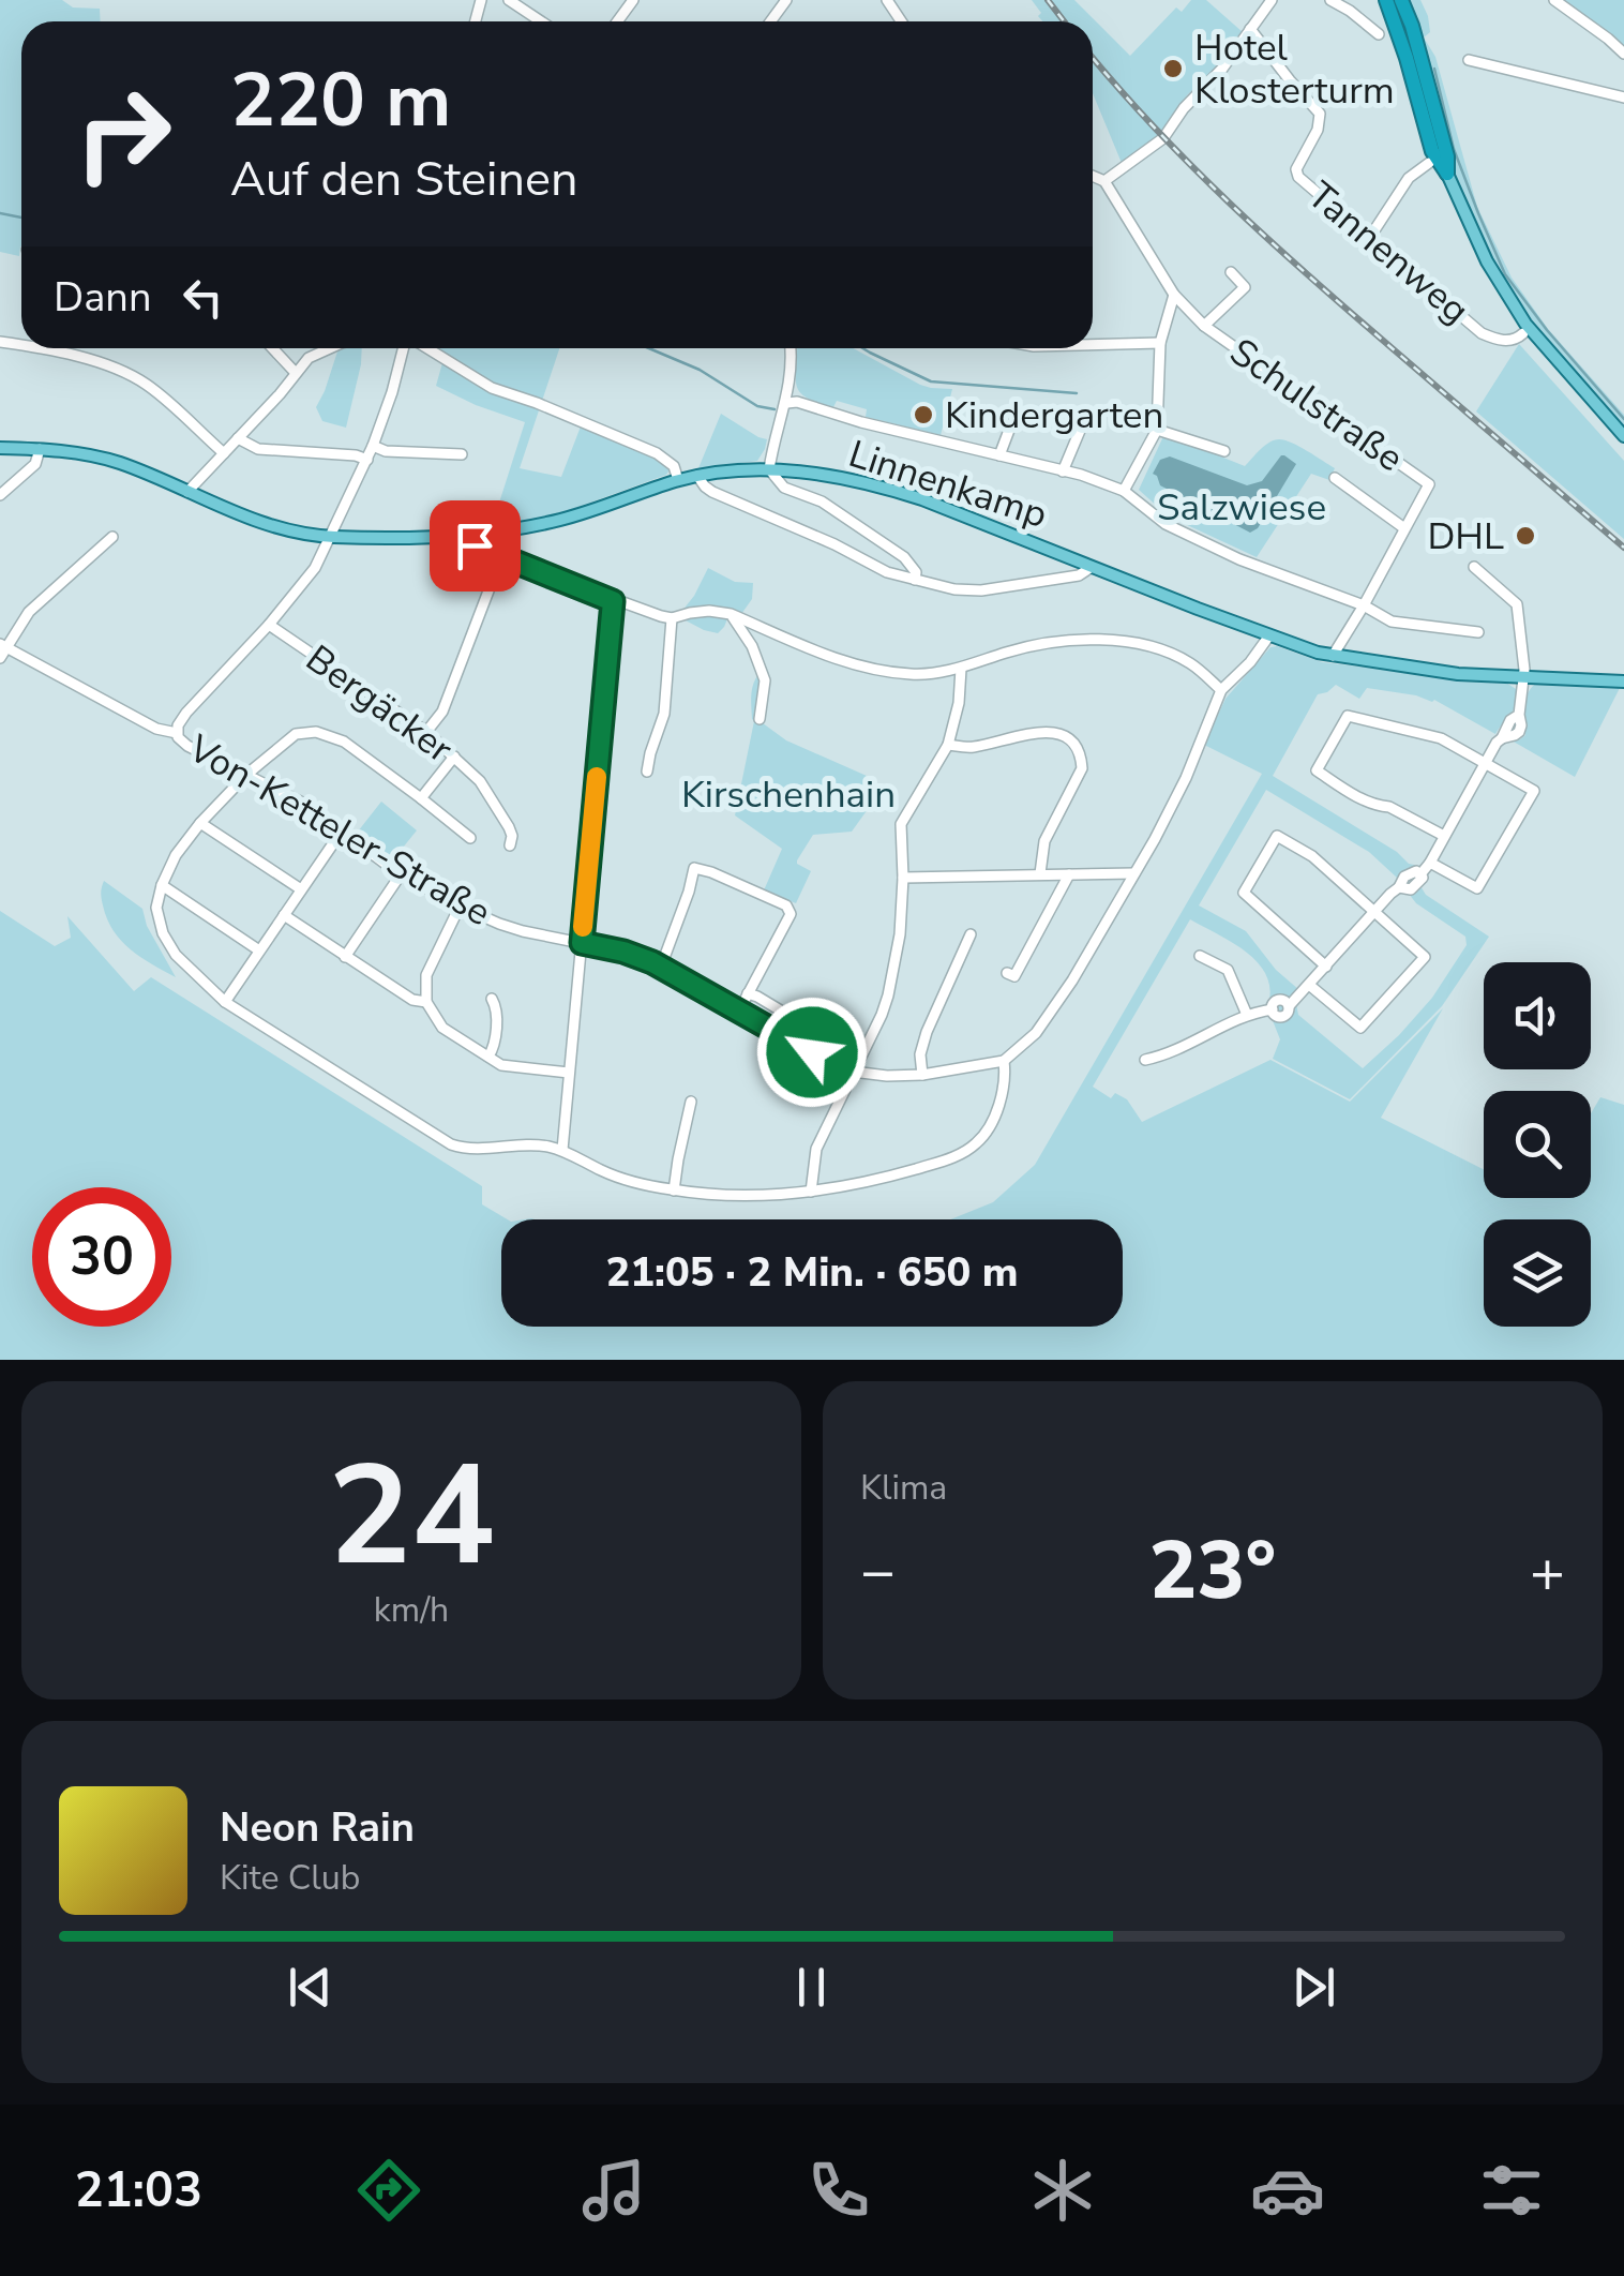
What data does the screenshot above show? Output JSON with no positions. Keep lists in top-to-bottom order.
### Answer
{
  "streets": {
    "main road": ["Linnenkamp"],
    "street": [
      "Tannenweg",
      "Schulstraße",
      "Bergäcker",
      "Von-Ketteler-Straße"
    ]
  },
  "crossings": [
    ["Linnenkamp", "Von-Ketteler-Straße"],
    ["Bergäcker", "Von-Ketteler-Straße"]
  ],
  "parks": ["Salzwiese", "Kirschenhain"],
  "places": ["Hotel Klosterturm", "Kindergarten", "DHL"],
  "page": {
    "turn": ["220 m", "Auf den Steinen"],
    "then": "Dann",
    "limit": "30",
    "trip": "21:05 · 2 Min. · 650 m",
    "tile": [
      ["24", "km/h"],
      "Klima"
    ],
    "heat": ["−", "23°", "+"],
    "song": ["Neon Rain", "Kite Club"],
    "tabs": "21:03"
  }
}
